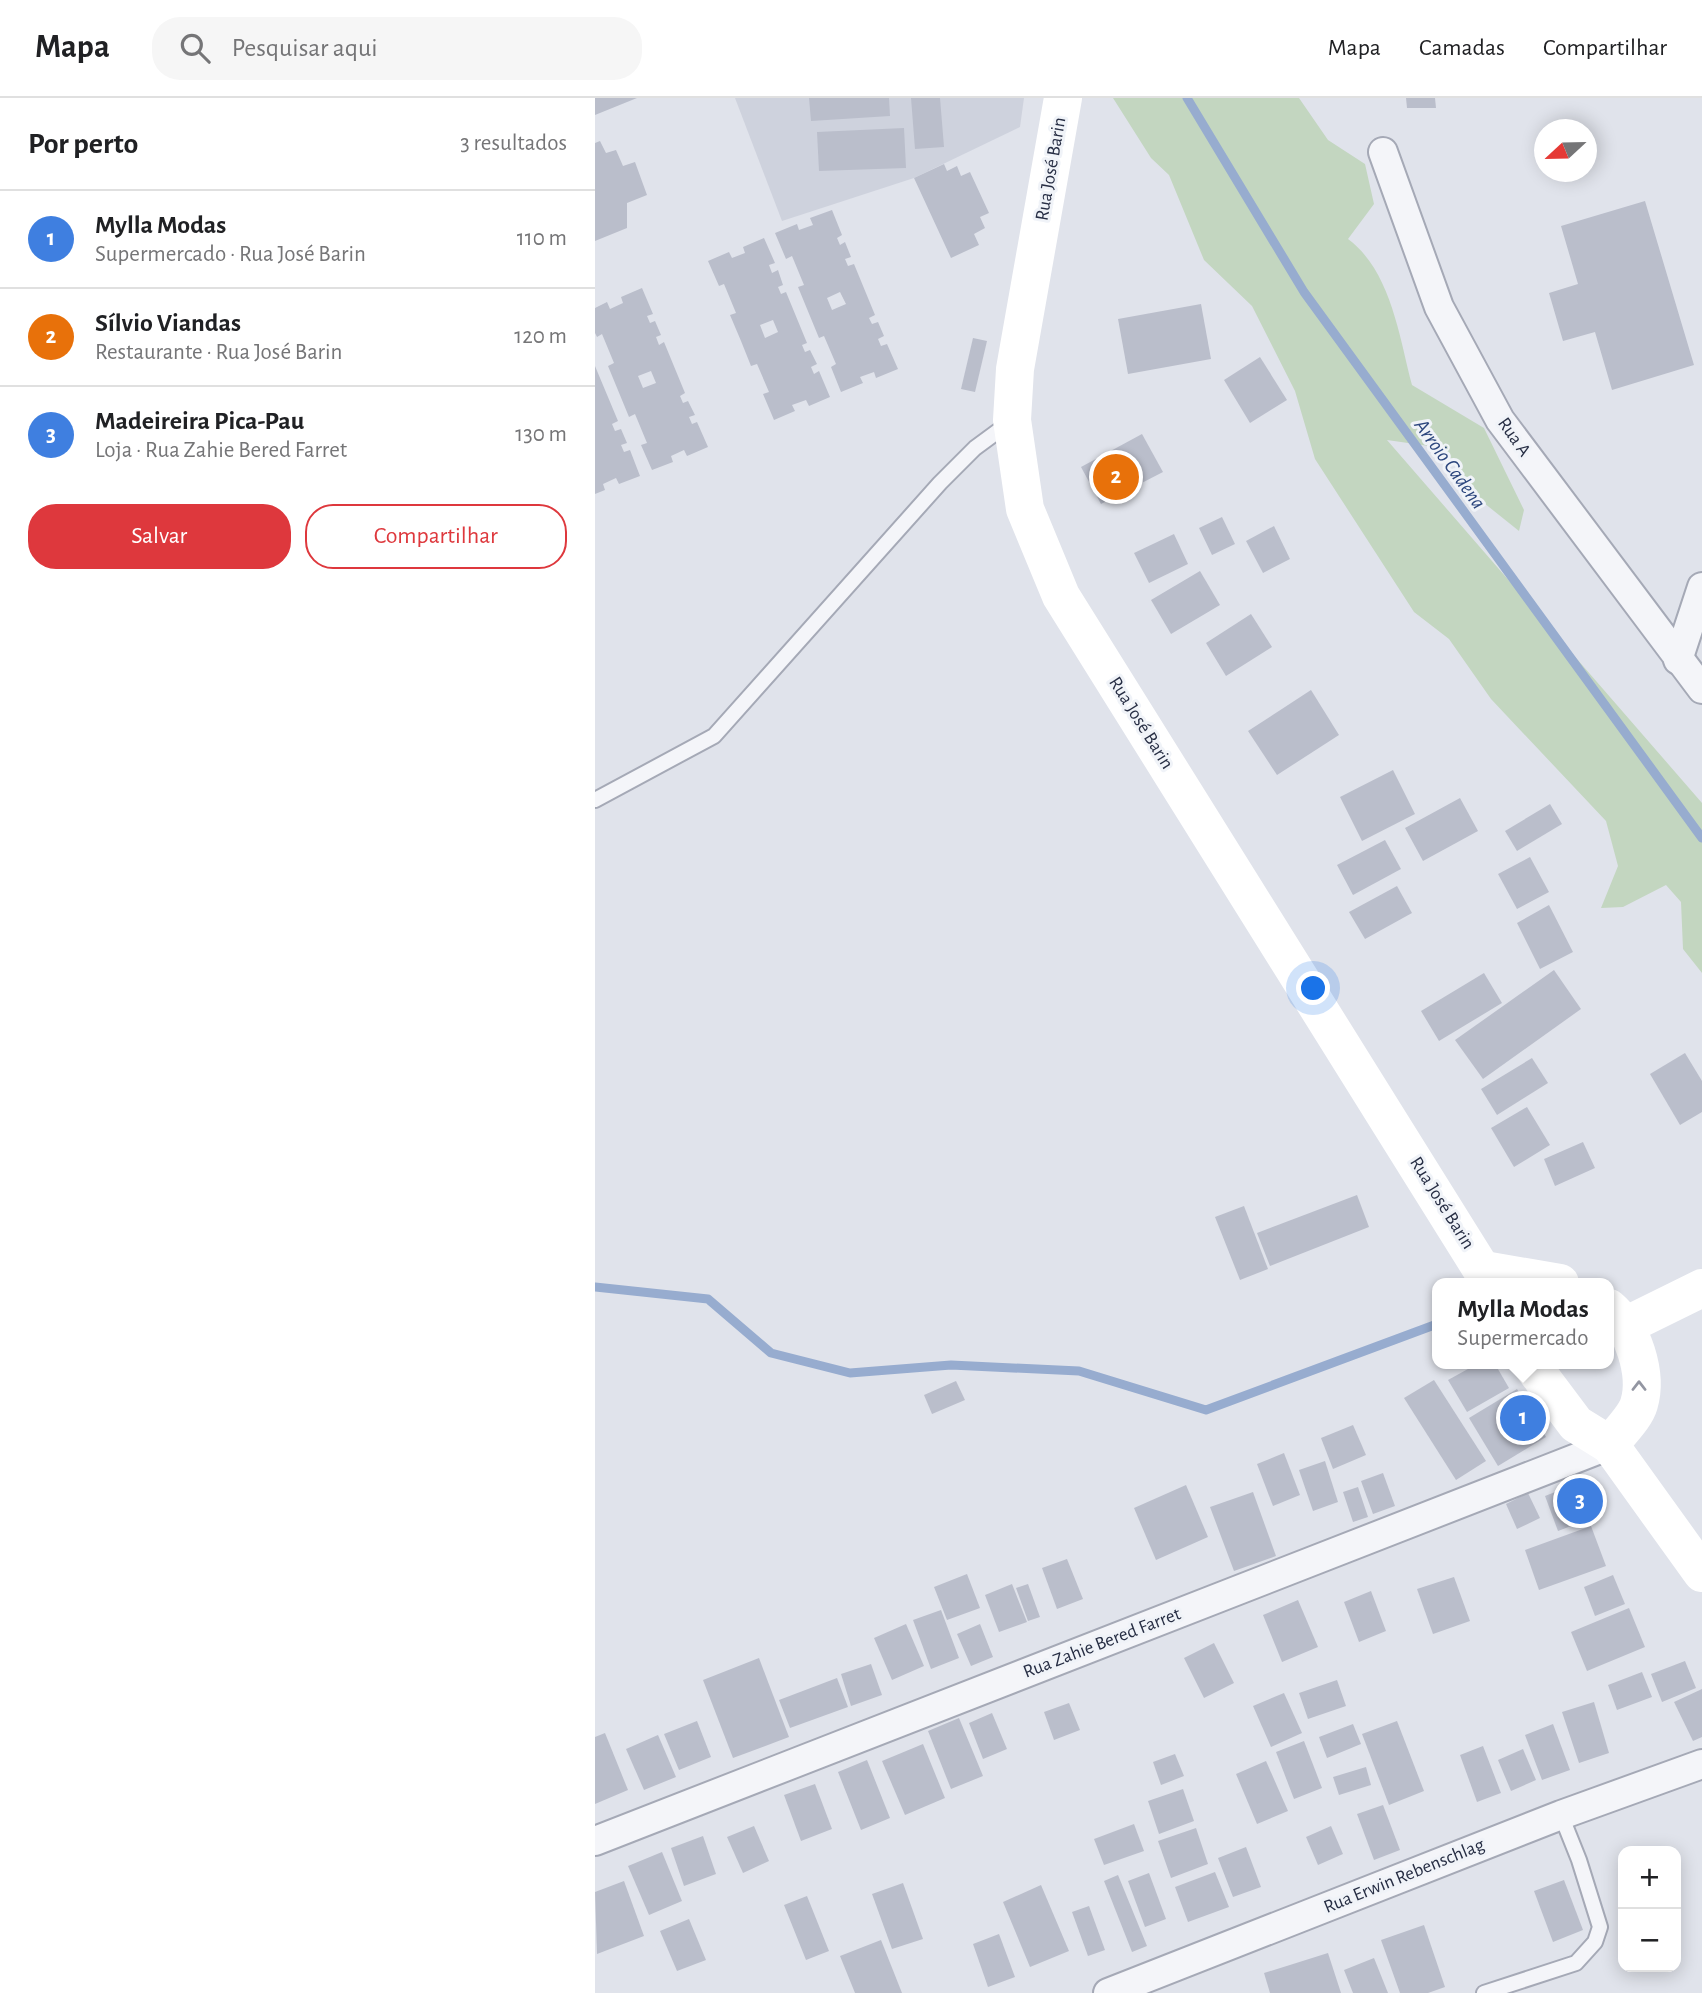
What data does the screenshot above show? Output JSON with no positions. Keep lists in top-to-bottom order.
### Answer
{
  "streets": {
    "main road": ["Rua José Barin"],
    "street": ["Rua A", "Rua Zahie Bered Farret", "Rua Erwin Rebenschlag"]
  },
  "water": ["Arroio Cadena"],
  "north": "left",
  "page": {
    "header": "Mapa",
    "search": "Pesquisar aqui",
    "nav": ["Mapa", "Camadas", "Compartilhar"],
    "heading": ["Por perto", "3 resultados"],
    "list": [
      {
        "mark": "1",
        "name": "Mylla Modas",
        "note": "Supermercado · Rua José Barin",
        "value": "110 m"
      },
      {
        "mark": "2",
        "name": "Sílvio Viandas",
        "note": "Restaurante · Rua José Barin",
        "value": "120 m"
      },
      {
        "mark": "3",
        "name": "Madeireira Pica-Pau",
        "note": "Loja · Rua Zahie Bered Farret",
        "value": "130 m"
      }
    ],
    "pins": ["2", "1", "3"],
    "buttons": ["Salvar", "Compartilhar"],
    "popup": ["Mylla Modas", "Supermercado"],
    "map_buttons": ["+", "−"]
  }
}
